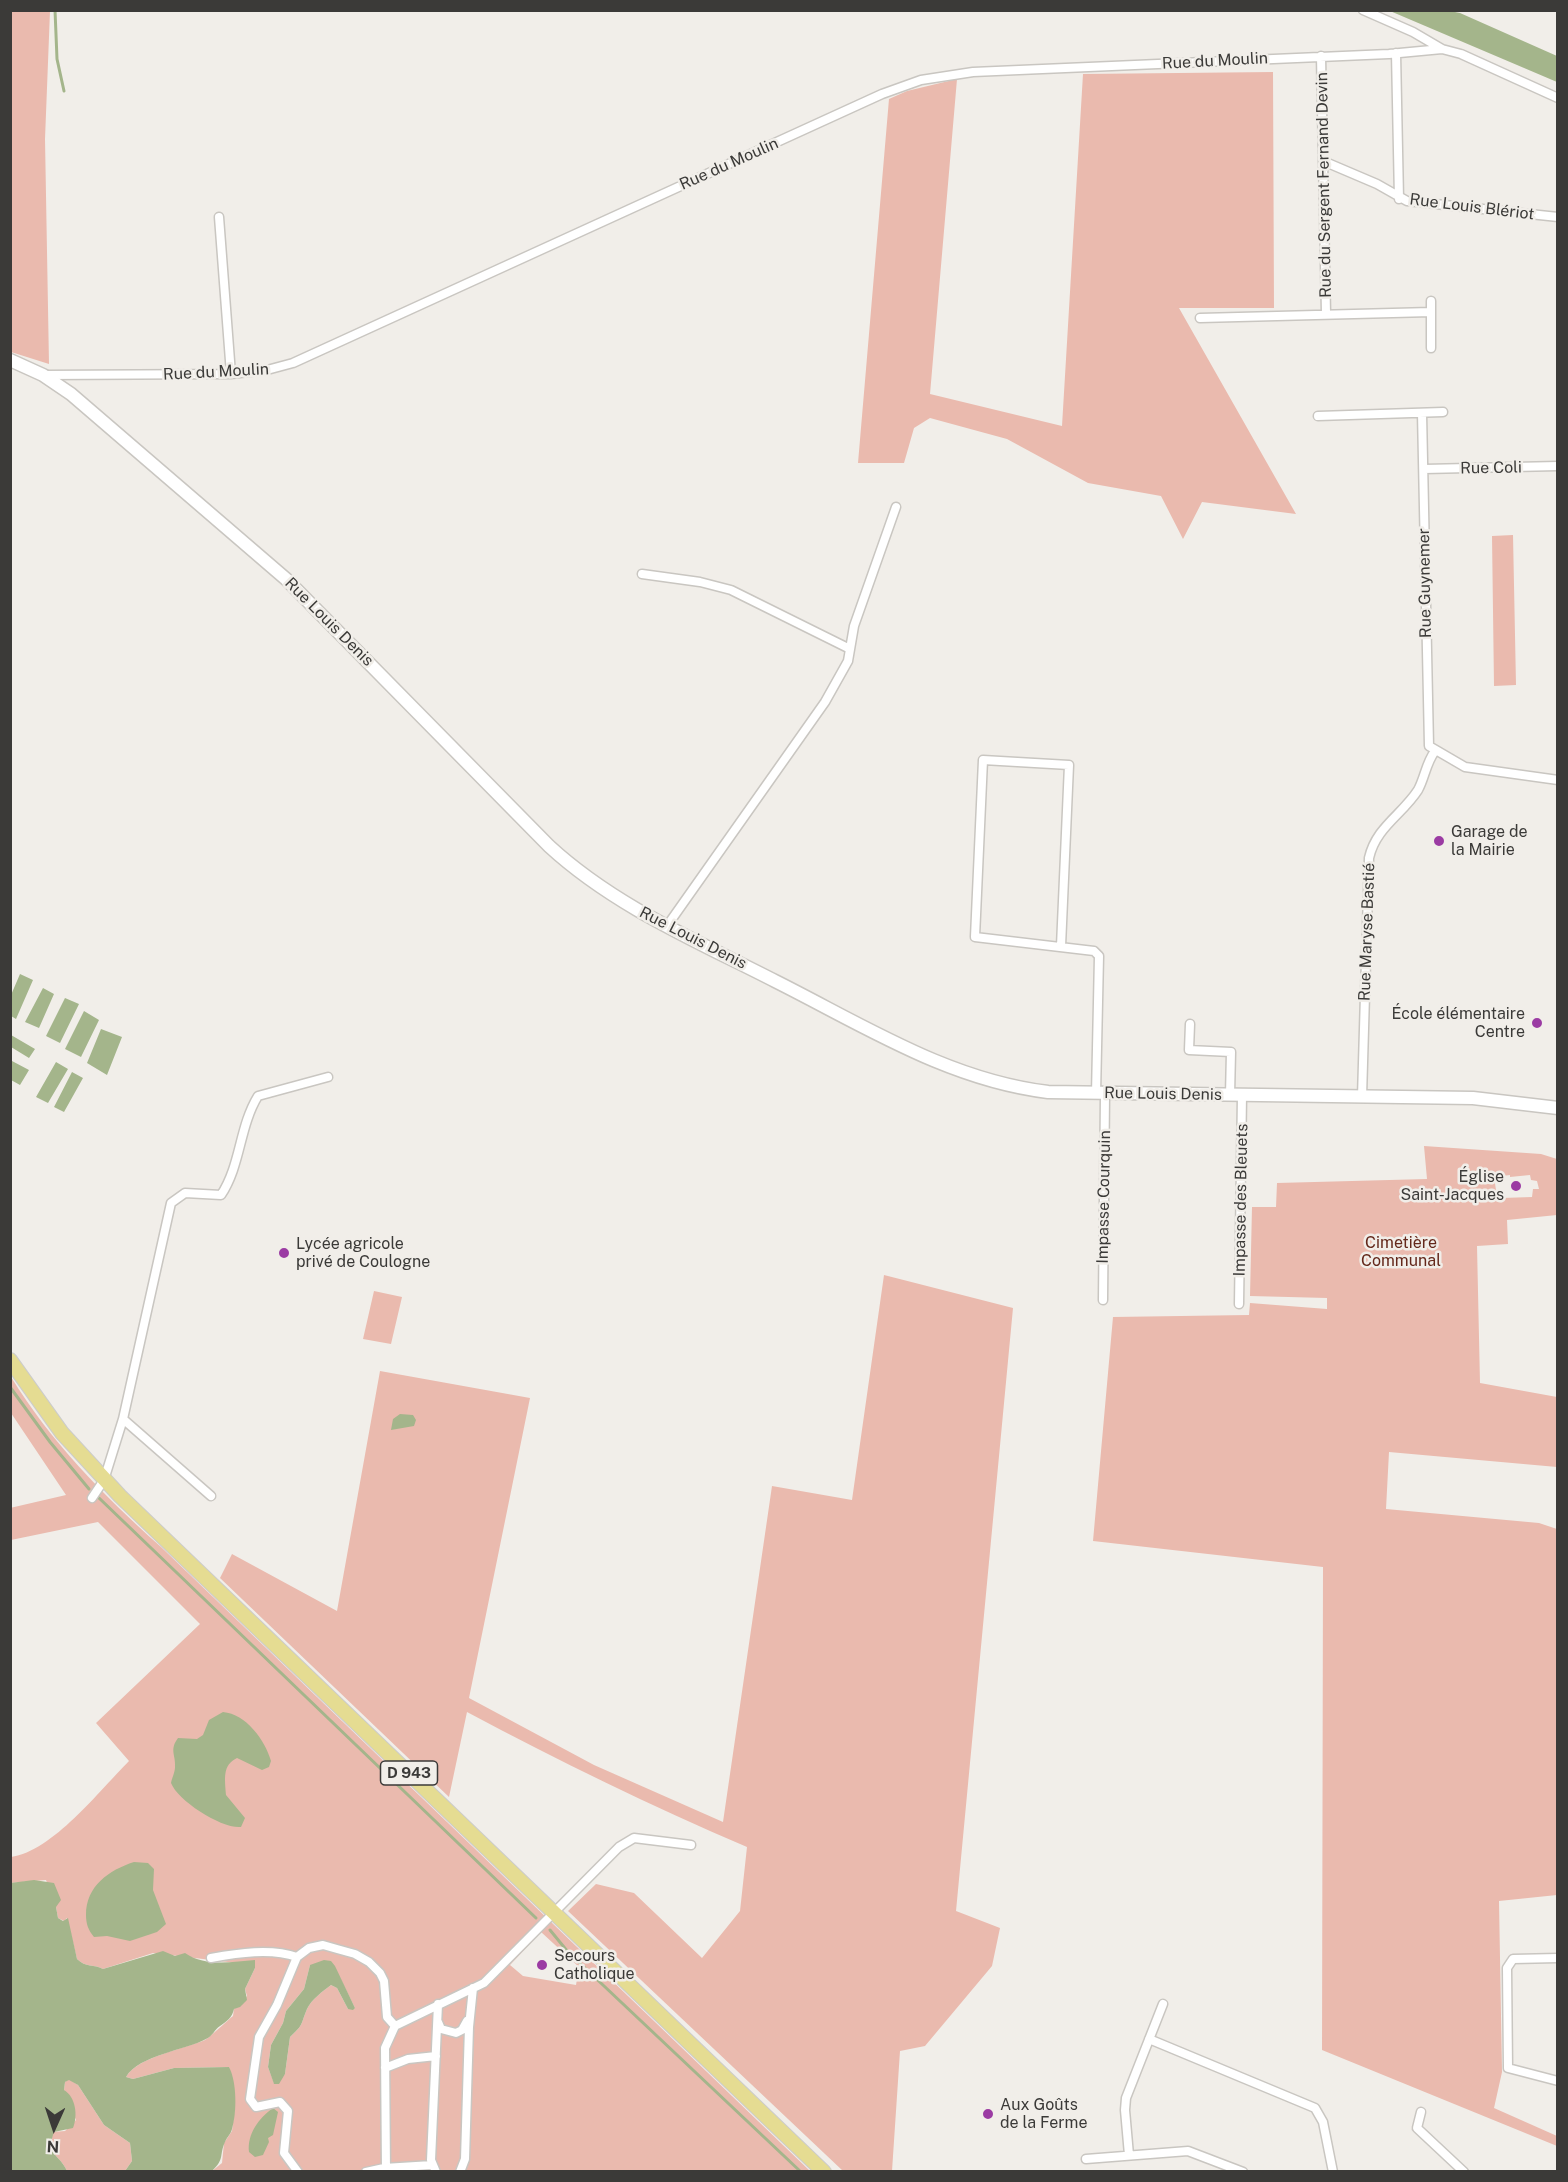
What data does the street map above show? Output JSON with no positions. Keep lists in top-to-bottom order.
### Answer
{
  "streets": {
    "main road": ["D 943"],
    "street": [
      "Rue du Moulin",
      "Rue du Sergent Fernand Devin",
      "Rue Louis Blériot",
      "Rue Coli",
      "Rue Guynemer",
      "Rue Louis Denis",
      "Rue Maryse Bastié",
      "Impasse Courquin",
      "Impasse des Bleuets"
    ]
  },
  "crossings": [
    ["Rue du Moulin", "Rue du Sergent Fernand Devin"],
    ["Rue du Moulin", "Rue Louis Denis"],
    ["Rue du Sergent Fernand Devin", "Rue Louis Blériot"],
    ["Rue Coli", "Rue Guynemer"],
    ["Rue Guynemer", "Rue Maryse Bastié"],
    ["Rue Louis Denis", "Rue Maryse Bastié"],
    ["Rue Louis Denis", "Impasse Courquin"],
    ["Rue Louis Denis", "Impasse des Bleuets"]
  ],
  "parks": ["Cimetière Communal"],
  "places": [
    "Garage de la Mairie",
    "École élémentaire Centre",
    "Église Saint-Jacques",
    "Lycée agricole privé de Coulogne",
    "Secours Catholique",
    "Aux Goûts de la Ferme"
  ],
  "north": "bottom"
}
